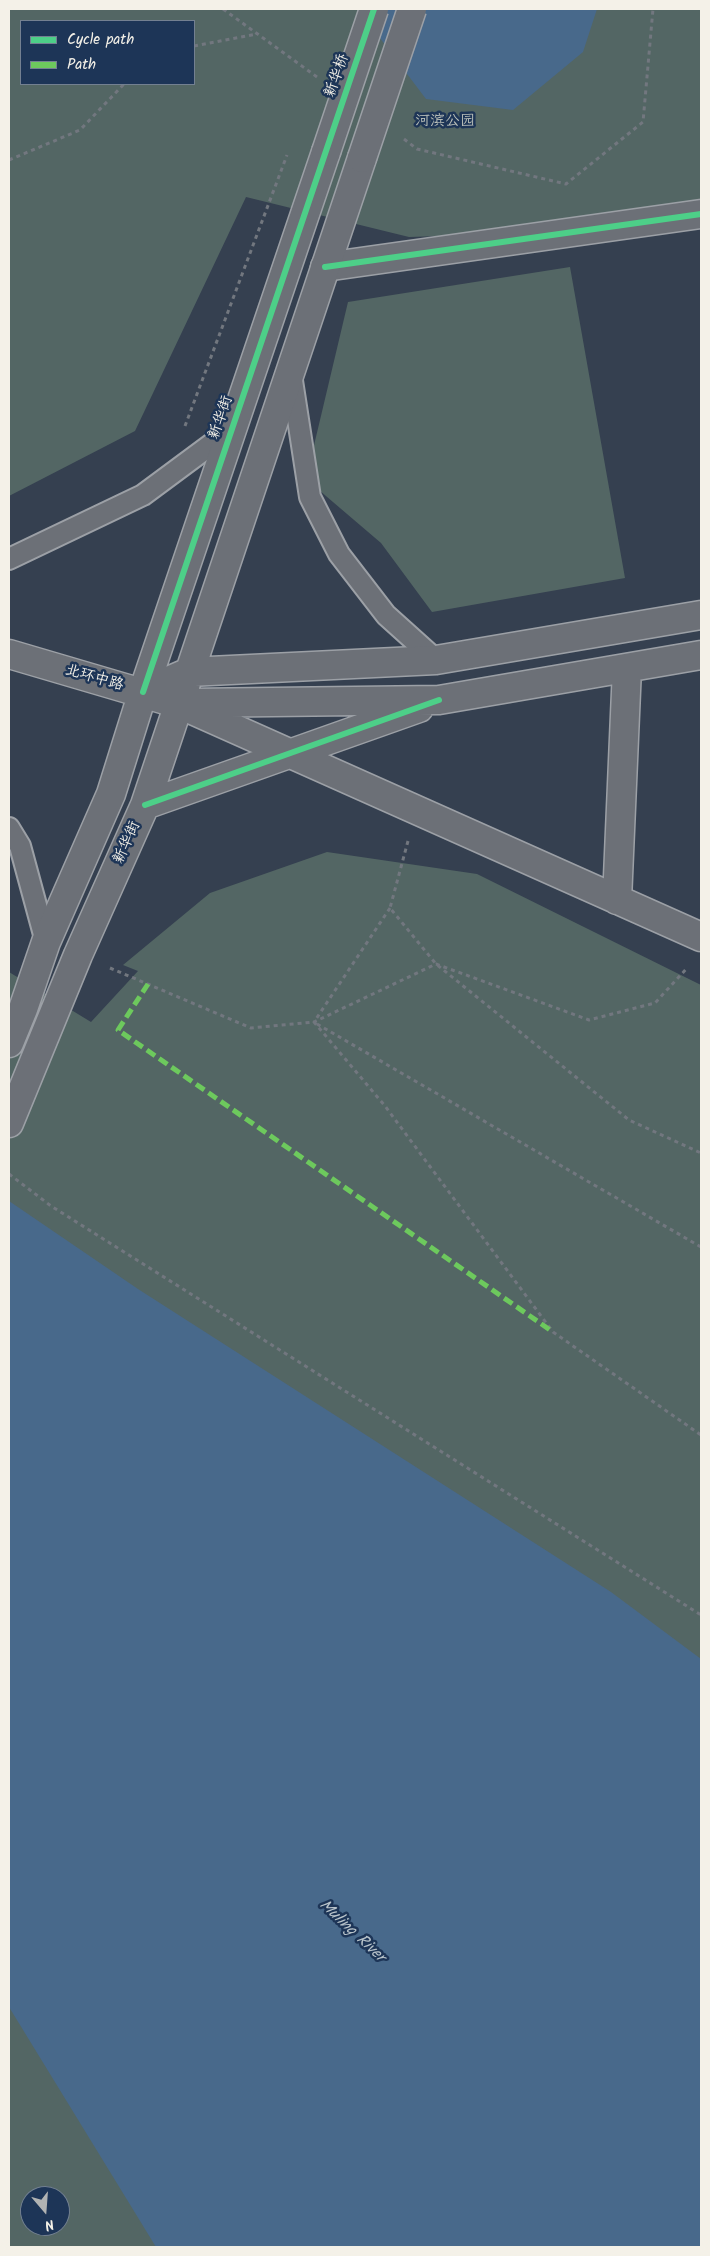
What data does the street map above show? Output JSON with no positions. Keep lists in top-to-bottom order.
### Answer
{
  "streets": {
    "main road": ["新华桥", "新华街", "北环中路"]
  },
  "crossings": [
    ["新华桥", "新华街"],
    ["新华街", "北环中路"]
  ],
  "water": ["Muling River"],
  "parks": ["河滨公园"],
  "legend": ["Cycle path", "Path"],
  "north": "bottom"
}
